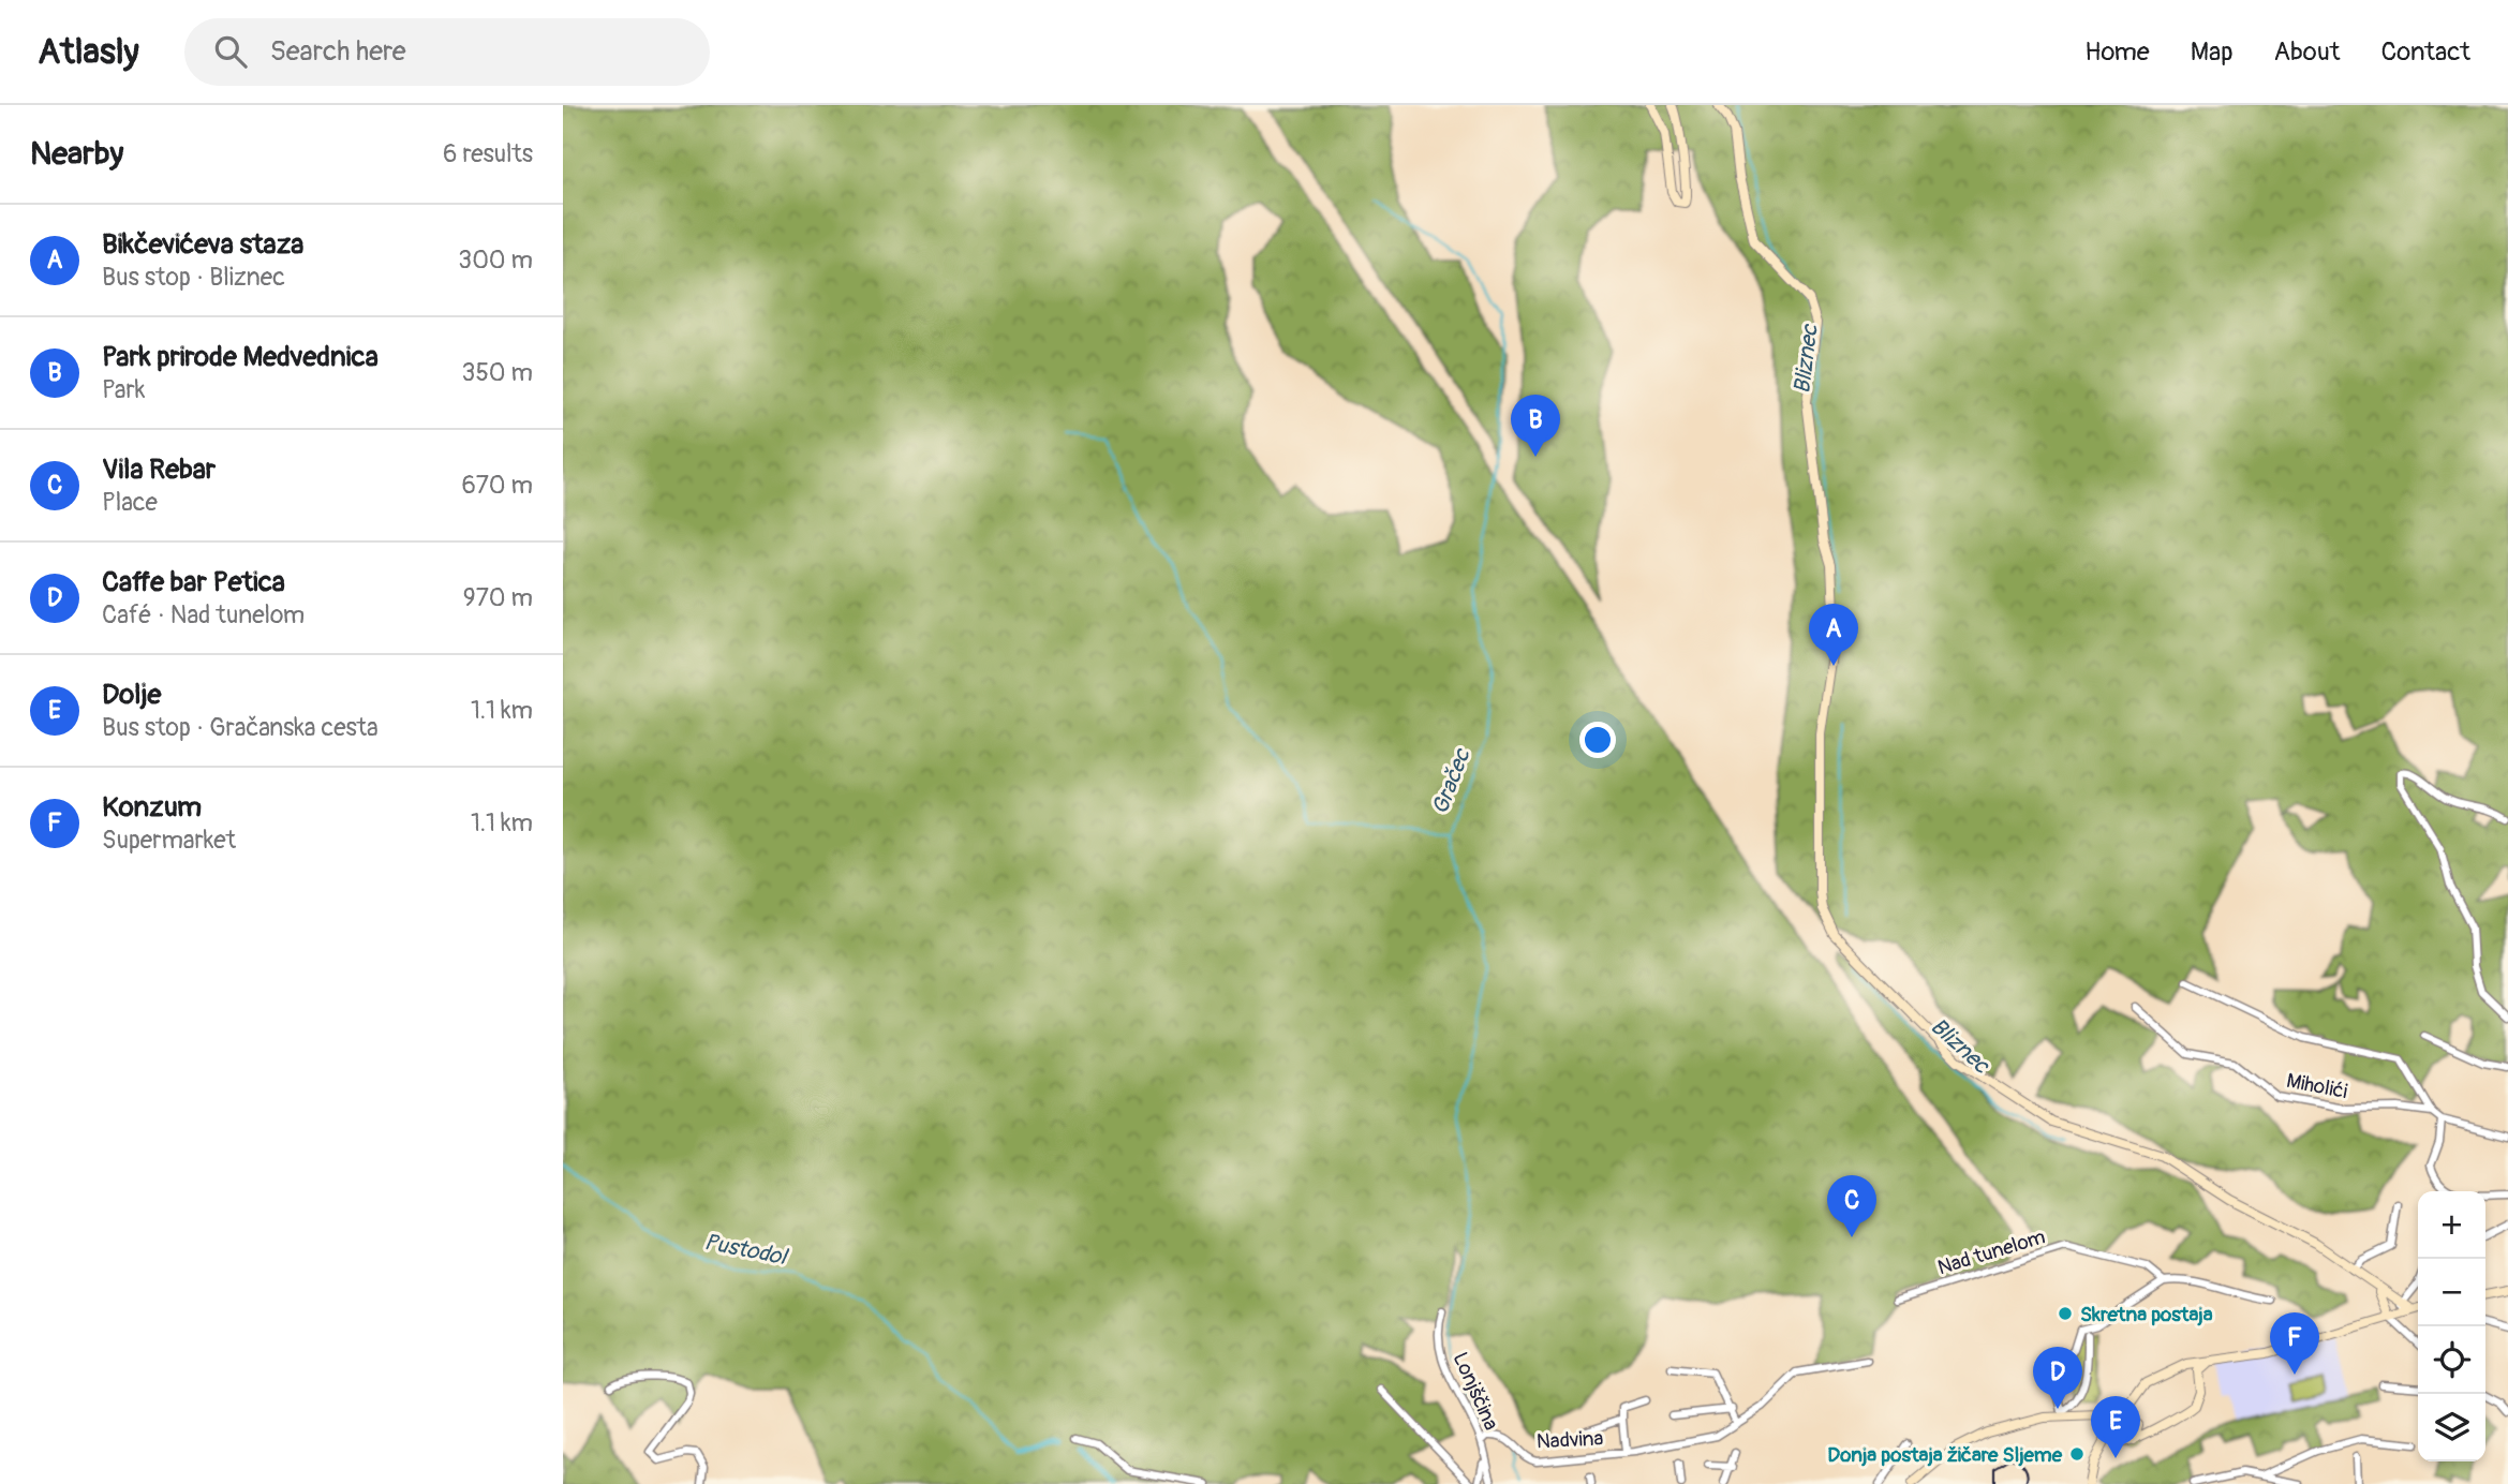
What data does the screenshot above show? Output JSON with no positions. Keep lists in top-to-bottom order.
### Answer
{
  "streets": {
    "street": [
      "Miholići",
      "Nad tunelom",
      "Lonjščina",
      "Nadvina"
    ]
  },
  "crossings": [
    ["Lonjščina", "Nadvina"]
  ],
  "water": ["Bliznec", "Gračec", "Pustodol"],
  "places": ["Skretna postaja", "Donja postaja žičare Sljeme"],
  "page": {
    "header": "Atlasly",
    "search": "Search here",
    "nav": [
      "Home",
      "Map",
      "About",
      "Contact"
    ],
    "heading": ["Nearby", "6 results"],
    "list": [
      {
        "mark": "A",
        "name": "Bikčevićeva staza",
        "note": "Bus stop · Bliznec",
        "value": "300 m"
      },
      {
        "mark": "B",
        "name": "Park prirode Medvednica",
        "note": "Park",
        "value": "350 m"
      },
      {
        "mark": "C",
        "name": "Vila Rebar",
        "note": "Place",
        "value": "670 m"
      },
      {
        "mark": "D",
        "name": "Caffe bar Petica",
        "note": "Café · Nad tunelom",
        "value": "970 m"
      },
      {
        "mark": "E",
        "name": "Dolje",
        "note": "Bus stop · Gračanska cesta",
        "value": "1.1 km"
      },
      {
        "mark": "F",
        "name": "Konzum",
        "note": "Supermarket",
        "value": "1.1 km"
      }
    ],
    "pins": [
      "B",
      "A",
      "C",
      "F",
      "D",
      "E"
    ],
    "map_buttons": ["+", "−"]
  }
}
